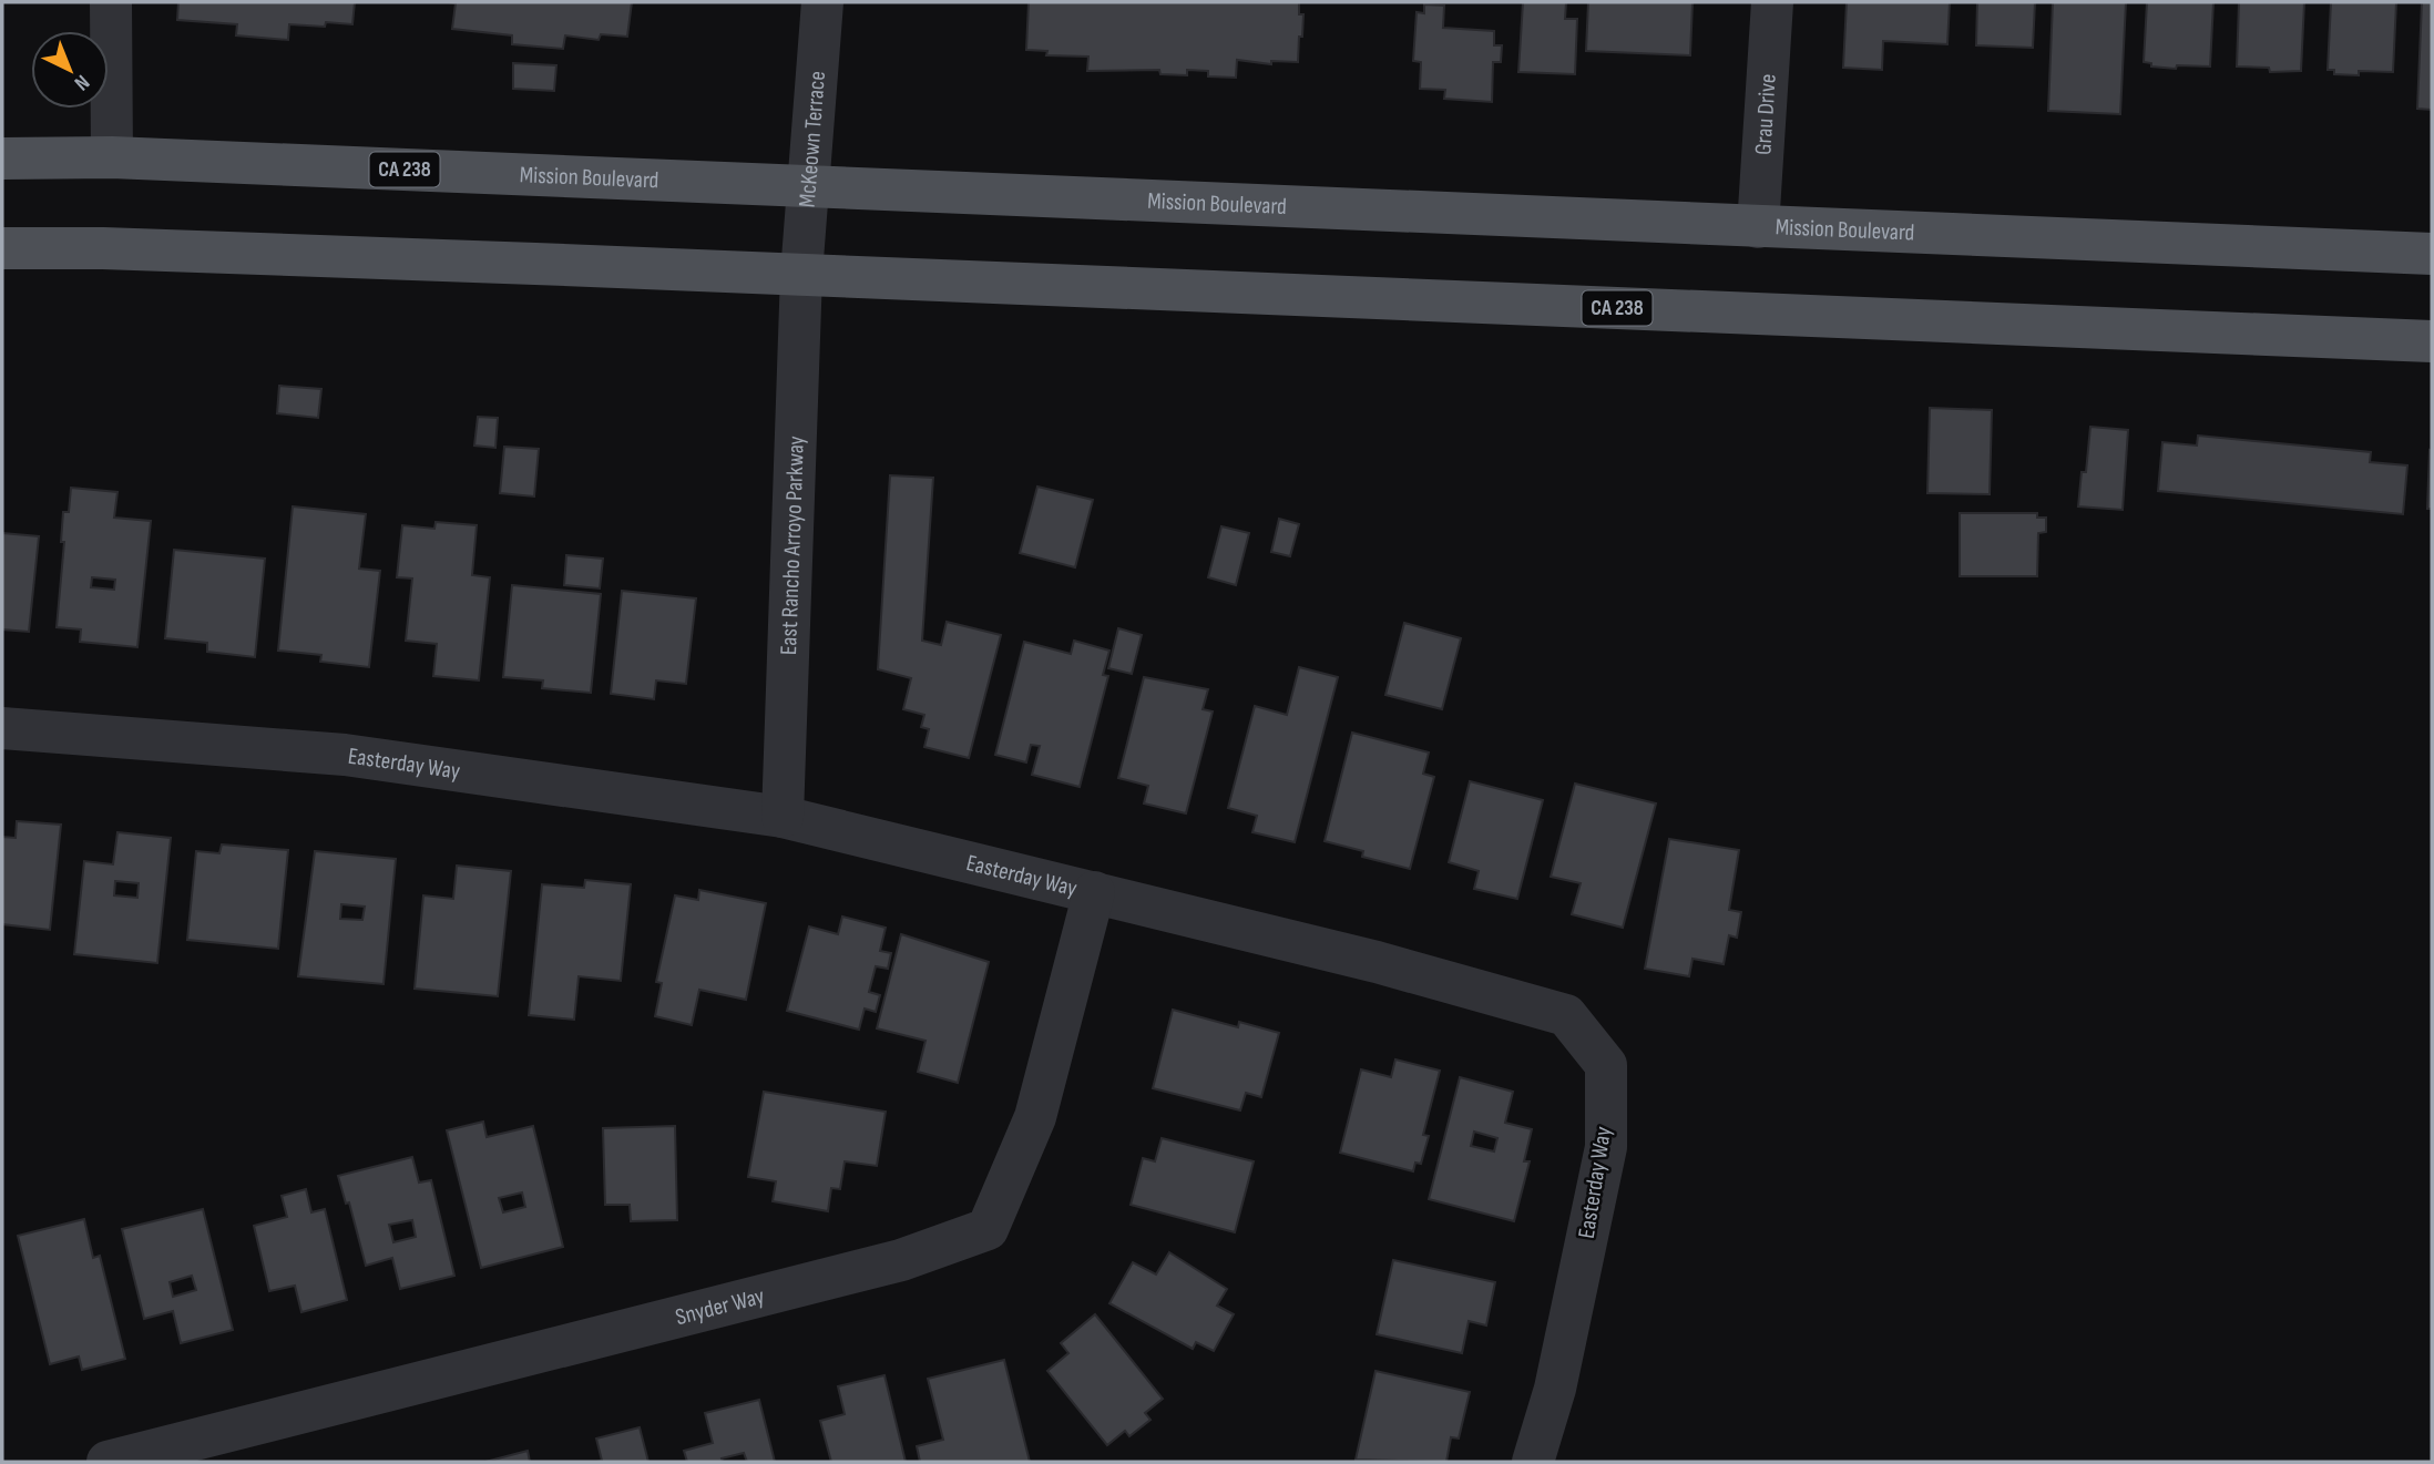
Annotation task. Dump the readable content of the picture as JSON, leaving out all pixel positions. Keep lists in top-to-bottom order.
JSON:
{
  "streets": {
    "main road": ["CA 238", "Mission Boulevard"],
    "street": [
      "Grau Drive",
      "McKeown Terrace",
      "East Rancho Arroyo Parkway",
      "Easterday Way",
      "Snyder Way"
    ]
  },
  "crossings": [
    ["Grau Drive", "Mission Boulevard"],
    ["McKeown Terrace", "CA 238"],
    ["McKeown Terrace", "Mission Boulevard"],
    ["McKeown Terrace", "East Rancho Arroyo Parkway"],
    ["CA 238", "East Rancho Arroyo Parkway"],
    ["East Rancho Arroyo Parkway", "Easterday Way"],
    ["Easterday Way", "Snyder Way"]
  ],
  "north": "bottom right"
}
